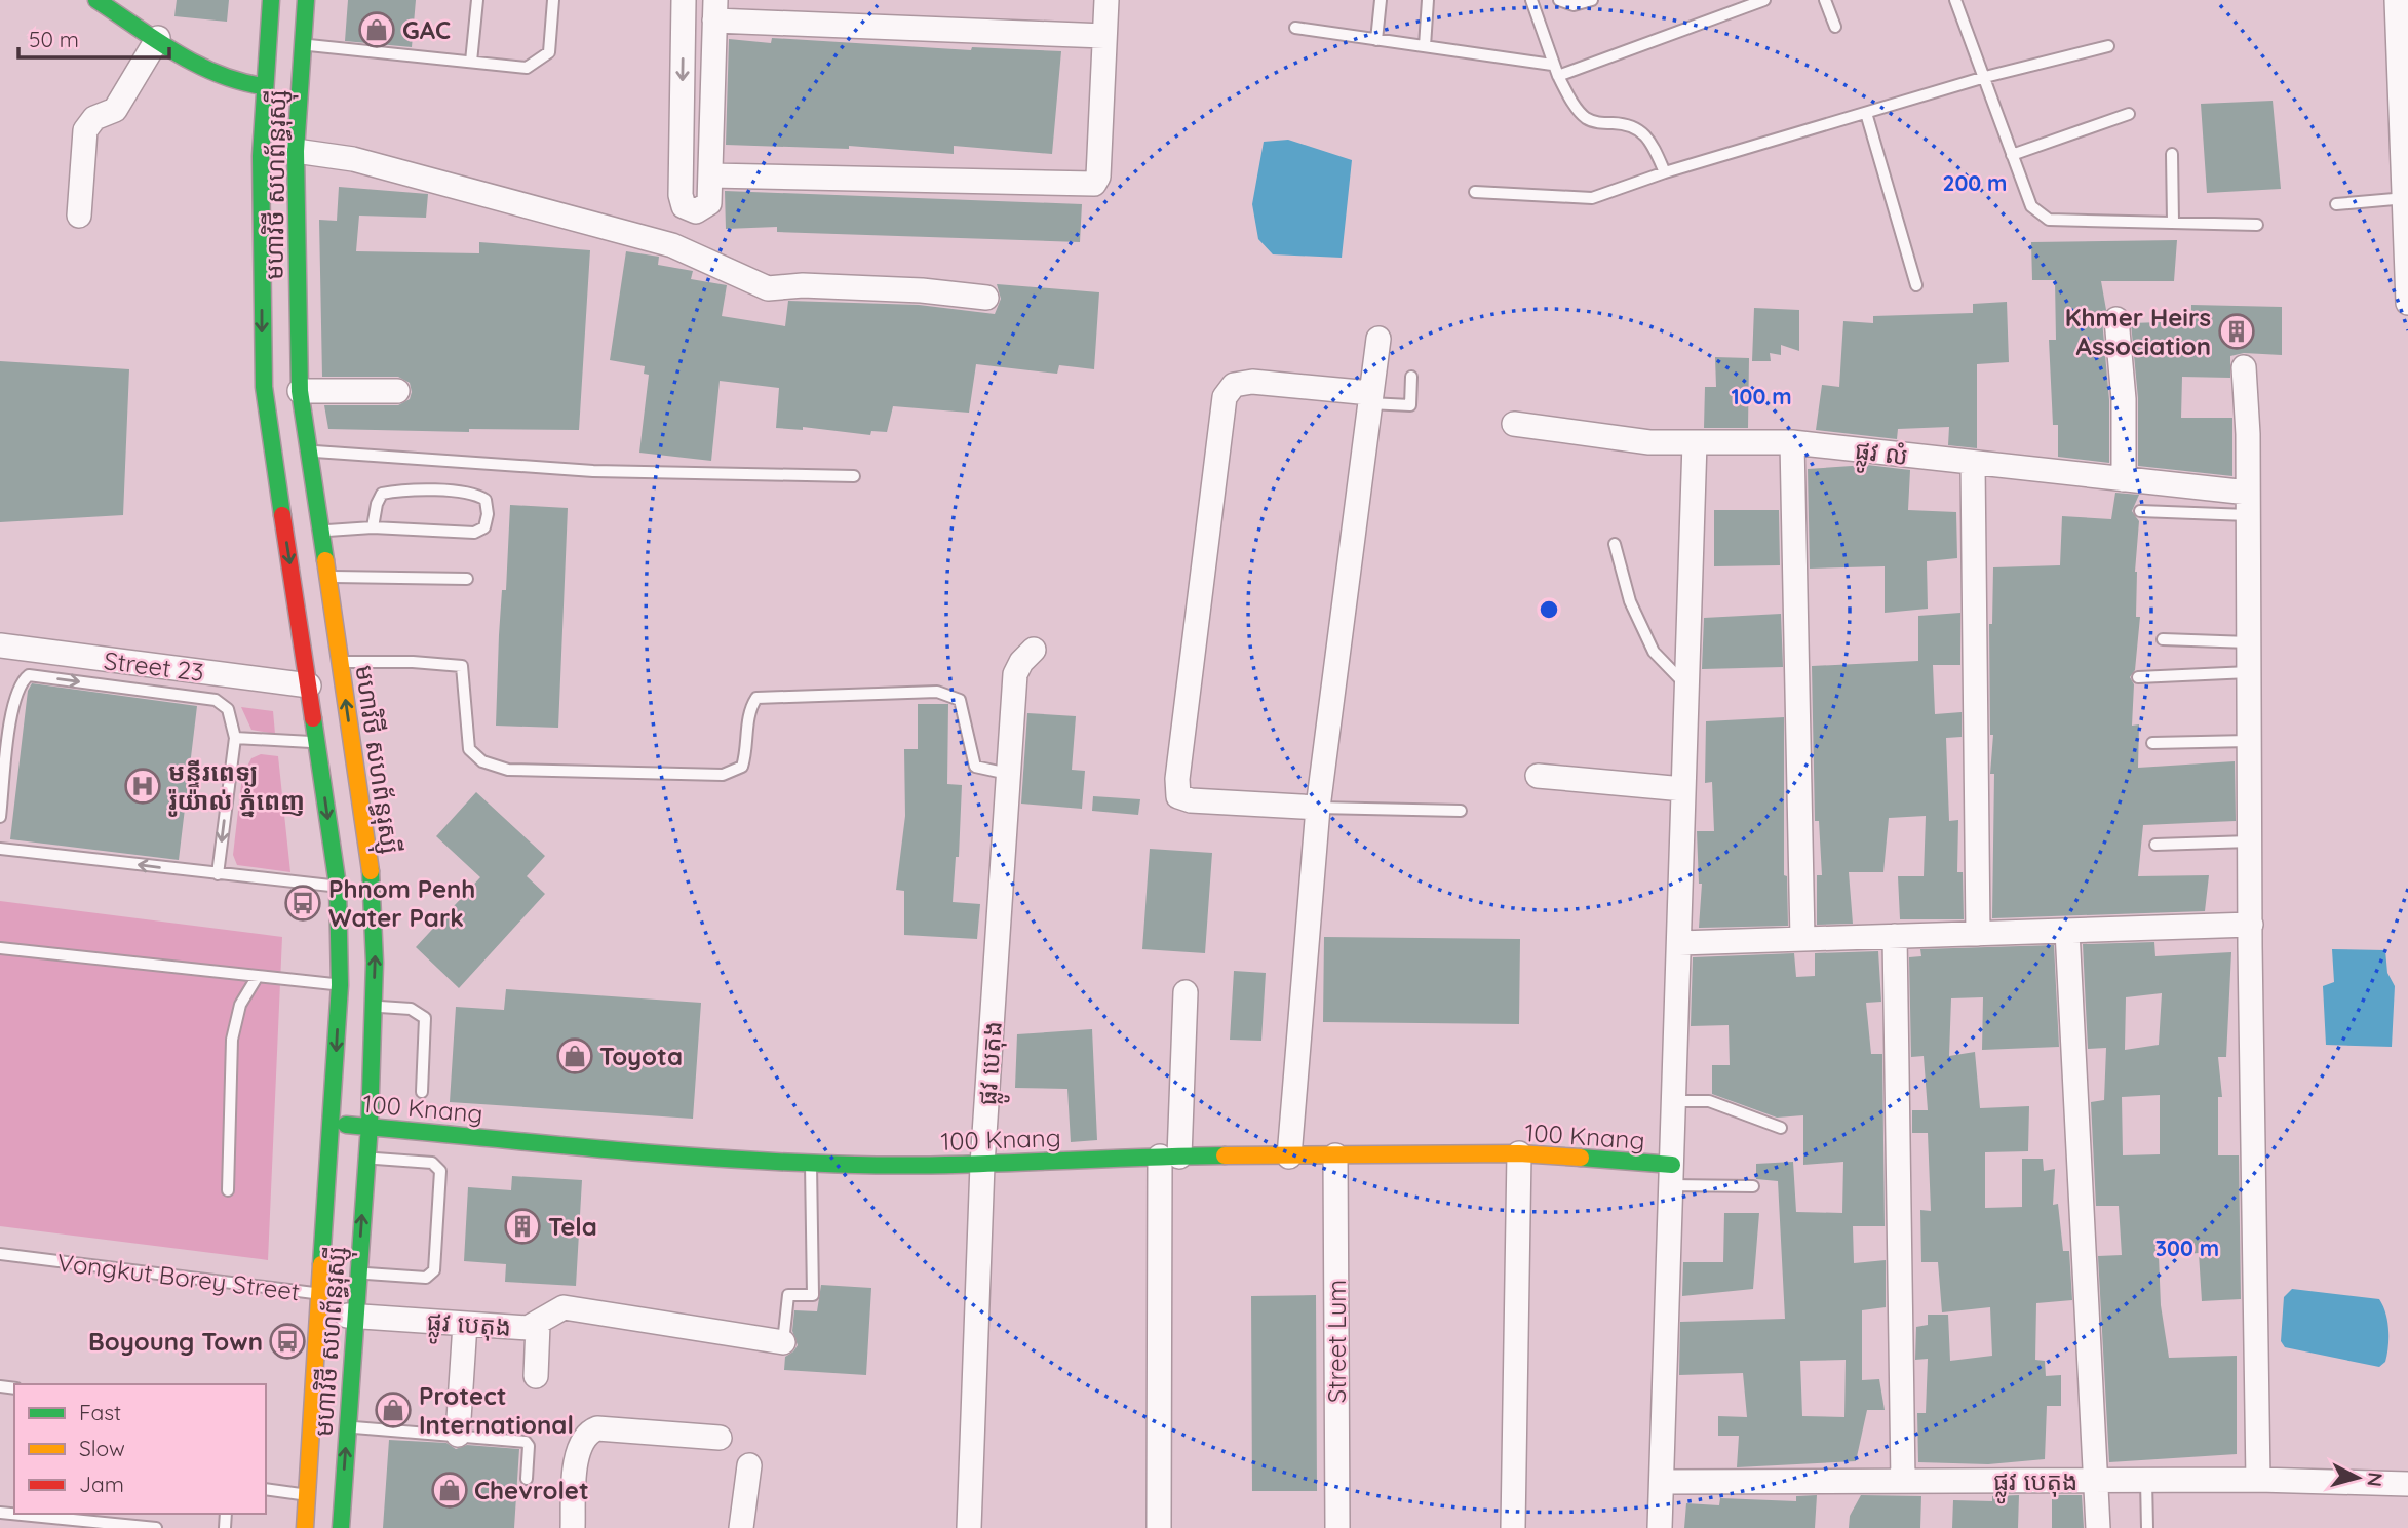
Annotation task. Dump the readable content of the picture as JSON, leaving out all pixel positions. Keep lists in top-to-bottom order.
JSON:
{
  "streets": {
    "main road": ["មហាវិថី សហព័ន្ធរុស្ស៊ី", "100 Knang"],
    "street": [
      "ផ្លូវ លំ",
      "Street 23",
      "ផ្លូវ បេតុង",
      "Vongkut Borey Street",
      "Street Lum"
    ]
  },
  "crossings": [
    ["មហាវិថី សហព័ន្ធរុស្ស៊ី", "Street 23"],
    ["មហាវិថី សហព័ន្ធរុស្ស៊ី", "ផ្លូវ បេតុង"],
    ["មហាវិថី សហព័ន្ធរុស្ស៊ី", "100 Knang"],
    ["មហាវិថី សហព័ន្ធរុស្ស៊ី", "Vongkut Borey Street"],
    ["ផ្លូវ បេតុង", "100 Knang"],
    ["ផ្លូវ បេតុង", "Vongkut Borey Street"],
    ["100 Knang", "Street Lum"]
  ],
  "places": {
    "shop": [
      "GAC",
      "Toyota",
      "Protect International",
      "Chevrolet"
    ],
    "building": ["Khmer Heirs Association", "Tela"],
    "hospital": ["មន្ទីរពេទ្យ រ៉ូយ៉ាល់ ភ្នំពេញ"],
    "bus stop": ["Phnom Penh Water Park", "Boyoung Town"]
  },
  "legend": ["Fast", "Slow", "Jam"],
  "scale_bar": "50 m",
  "north": "right",
  "rings": ["200 m", "100 m", "300 m"]
}
